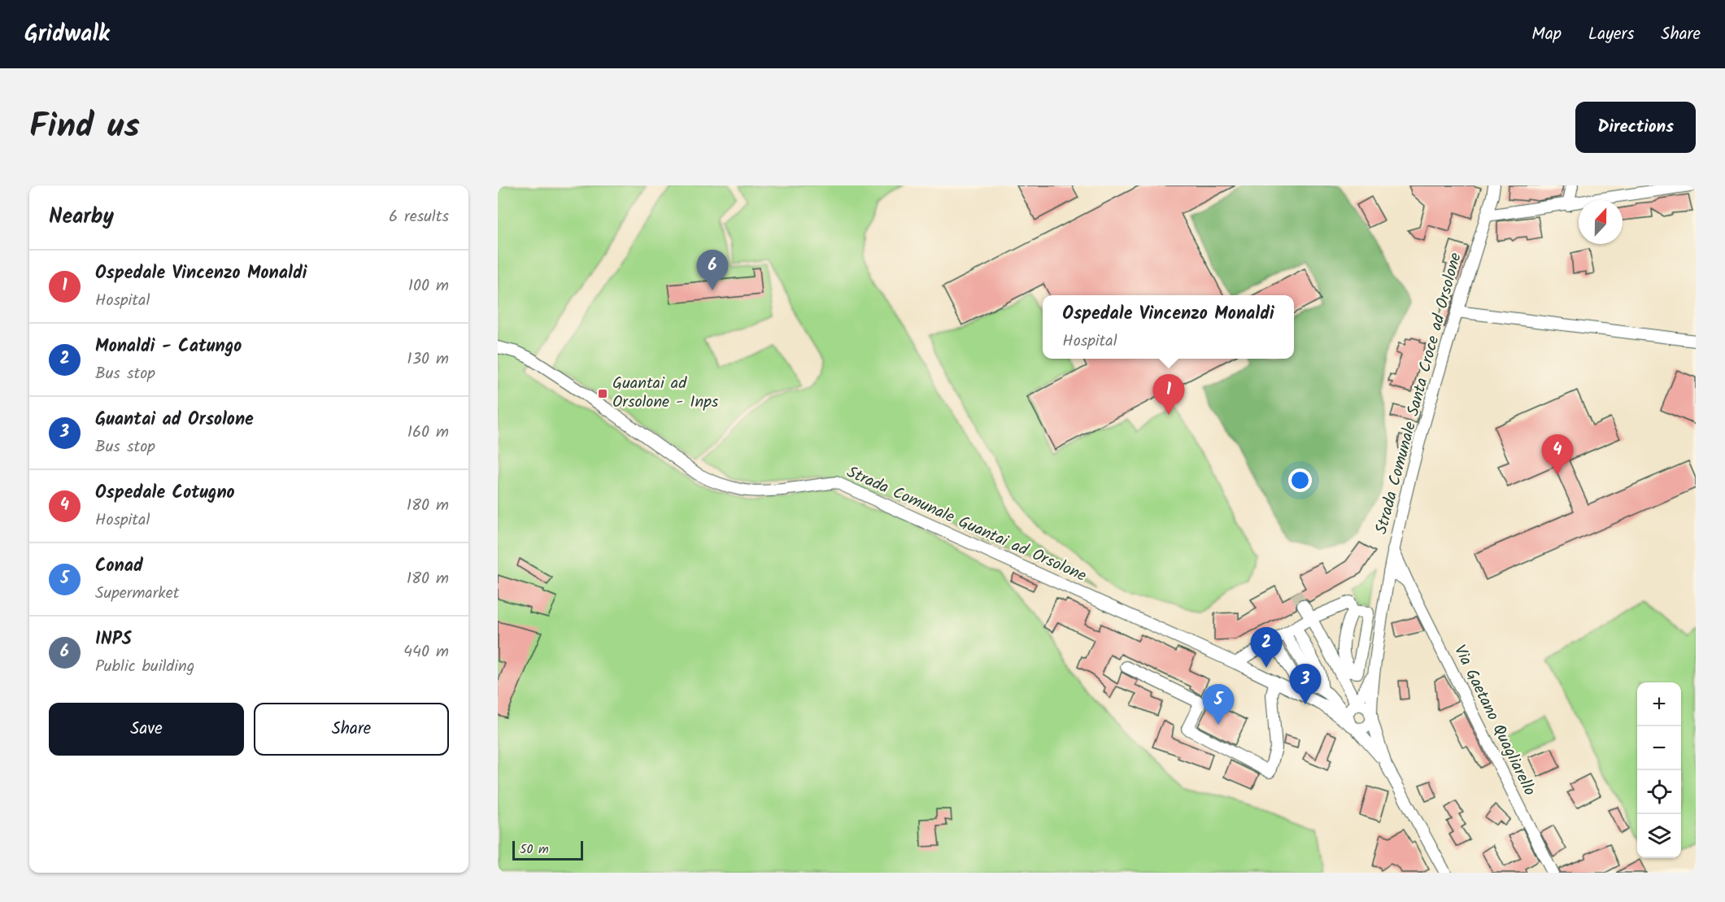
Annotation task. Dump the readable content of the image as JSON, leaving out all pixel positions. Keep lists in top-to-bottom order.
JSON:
{
  "streets": {
    "street": ["Strada Comunale Santa Croce ad Orsolone", "Strada Comunale Guantai ad Orsolone", "Via Gaetano Quagliarello"]
  },
  "crossings": [
    ["Strada Comunale Santa Croce ad Orsolone", "Strada Comunale Guantai ad Orsolone"],
    ["Strada Comunale Santa Croce ad Orsolone", "Via Gaetano Quagliarello"]
  ],
  "places": {
    "transit": ["Guantai ad Orsolone - Inps"]
  },
  "scale_bar": "50 m",
  "north": "top",
  "page": {
    "header": "Gridwalk",
    "nav": ["Map", "Layers", "Share"],
    "title": "Find us",
    "buttons": [
      "Directions",
      ["Save", "Share"]
    ],
    "heading": ["Nearby", "6 results"],
    "list": [
      {
        "mark": "1",
        "name": "Ospedale Vincenzo Monaldi",
        "note": "Hospital",
        "value": "100 m"
      },
      {
        "mark": "2",
        "name": "Monaldi - Catungo",
        "note": "Bus stop",
        "value": "130 m"
      },
      {
        "mark": "3",
        "name": "Guantai ad Orsolone",
        "note": "Bus stop",
        "value": "160 m"
      },
      {
        "mark": "4",
        "name": "Ospedale Cotugno",
        "note": "Hospital",
        "value": "180 m"
      },
      {
        "mark": "5",
        "name": "Conad",
        "note": "Supermarket",
        "value": "180 m"
      },
      {
        "mark": "6",
        "name": "INPS",
        "note": "Public building",
        "value": "440 m"
      }
    ],
    "pins": [
      "6",
      "1",
      "4",
      "2",
      "3",
      "5"
    ],
    "popup": ["Ospedale Vincenzo Monaldi", "Hospital"],
    "map_buttons": ["+", "−"],
    "scale": "50 m"
  }
}
